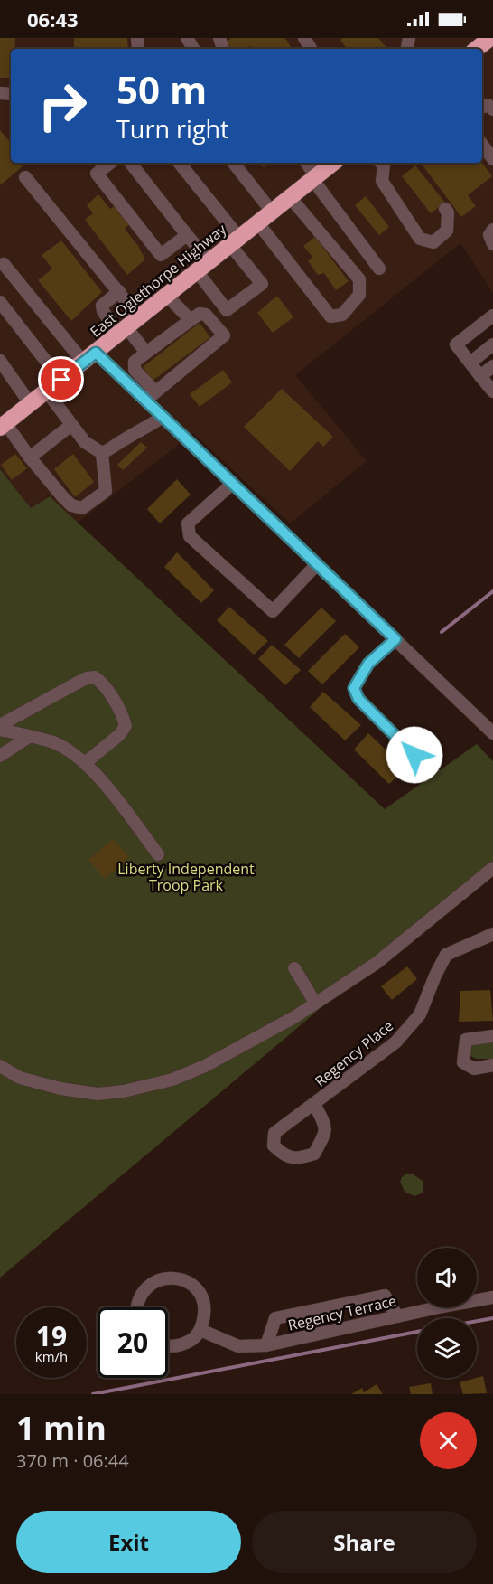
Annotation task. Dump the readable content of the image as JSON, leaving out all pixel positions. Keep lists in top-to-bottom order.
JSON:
{
  "streets": {
    "highway": ["East Oglethorpe Highway"],
    "street": ["Regency Place", "Regency Terrace"]
  },
  "parks": ["Liberty Independent Troop Park"],
  "page": {
    "status": "06:43",
    "turn": ["50 m", "Turn right"],
    "speed": "19 km/h",
    "limit": "20",
    "heading": ["1 min", "370 m · 06:44"],
    "buttons": ["Exit", "Share"]
  }
}
